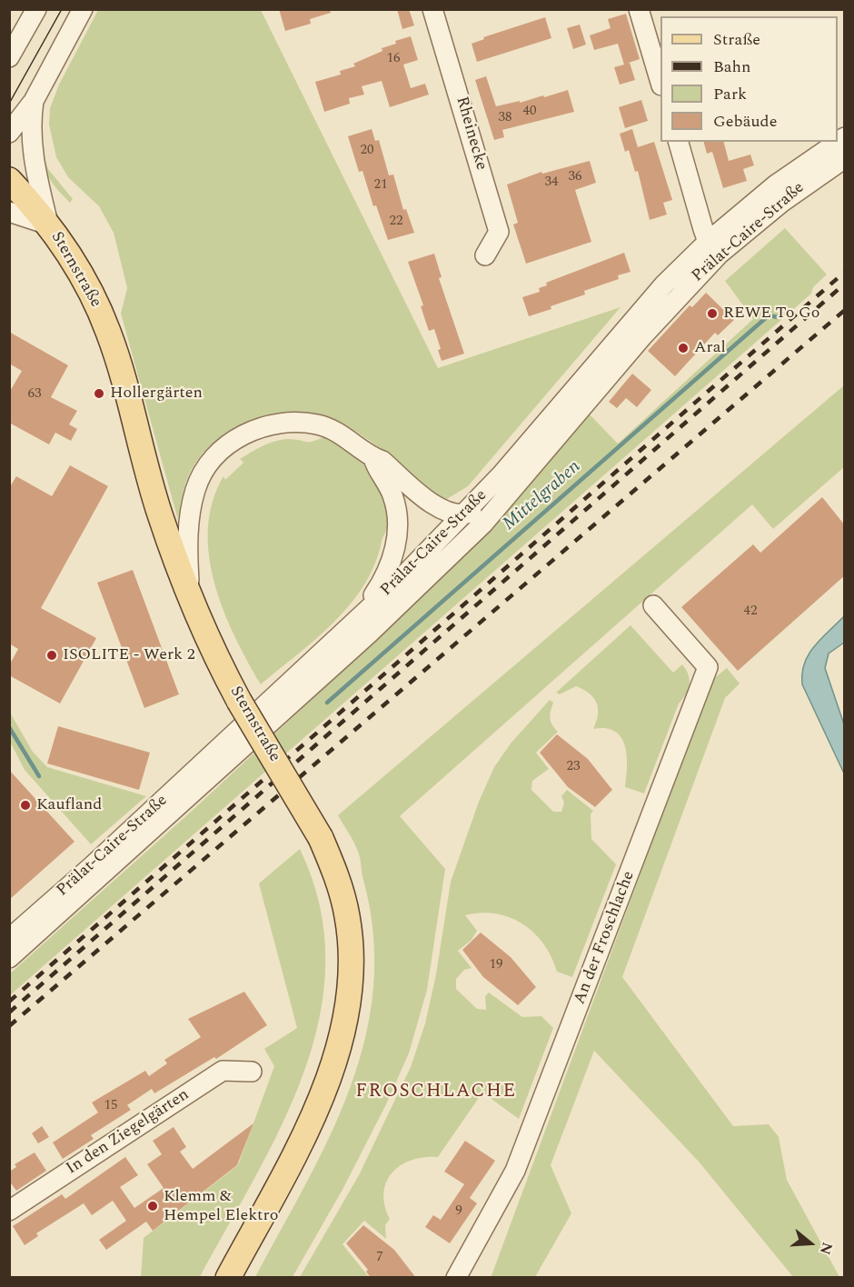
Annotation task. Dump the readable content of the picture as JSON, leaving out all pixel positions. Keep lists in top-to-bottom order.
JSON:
{
  "streets": {
    "main road": ["Sternstraße"],
    "street": [
      "Rheinecke",
      "Prälat-Caire-Straße",
      "An der Froschlache",
      "In den Ziegelgärten"
    ]
  },
  "districts": ["FROSCHLACHE"],
  "water": ["Mittelgraben"],
  "places": [
    "REWE To Go",
    "Aral",
    "Hollergärten",
    "ISOLITE - Werk 2",
    "Kaufland",
    "Klemm & Hempel Elektro"
  ],
  "house_numbers": [
    "16",
    "40",
    "38",
    "20",
    "36",
    "34",
    "21",
    "22",
    "63",
    "42",
    "23",
    "19",
    "15",
    "9",
    "7"
  ],
  "legend": [
    "Straße",
    "Bahn",
    "Park",
    "Gebäude"
  ],
  "north": "right"
}
